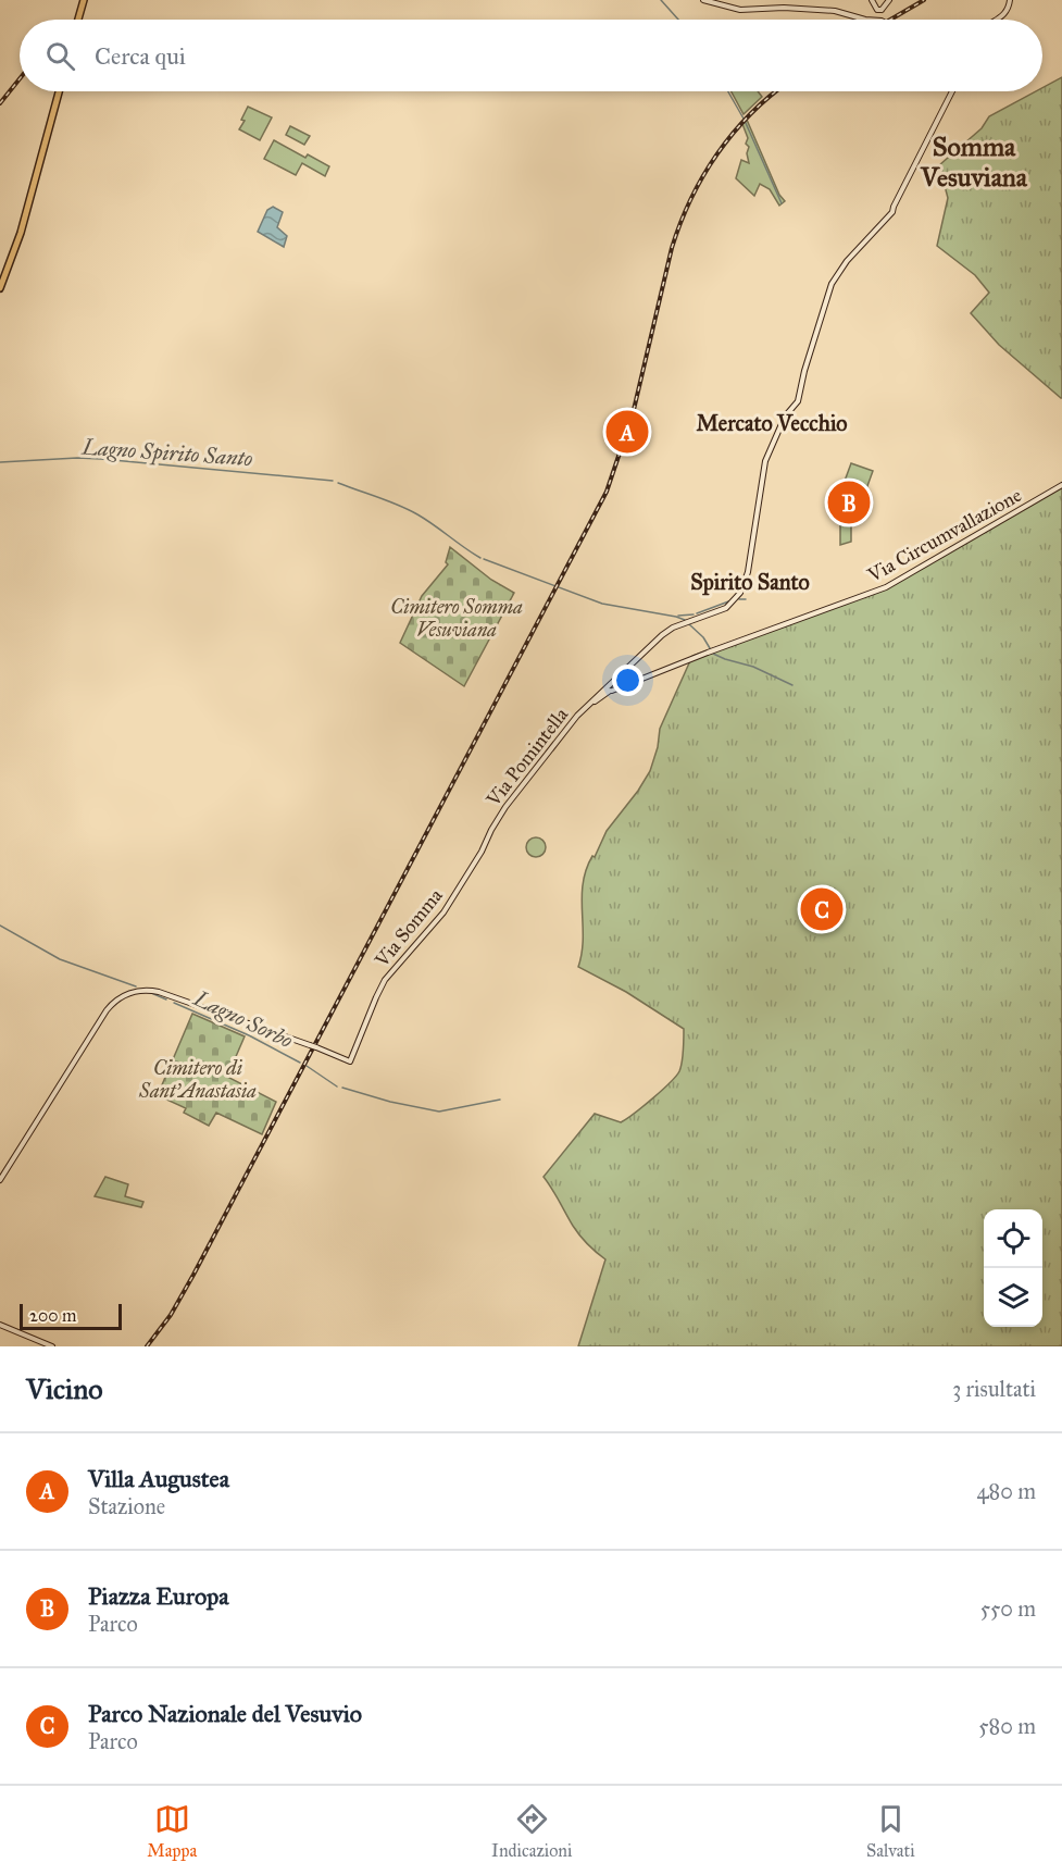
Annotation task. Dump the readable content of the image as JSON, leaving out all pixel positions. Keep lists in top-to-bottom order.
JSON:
{
  "streets": {
    "main road": ["Via Circumvallazione", "Via Pomintella", "Via Somma"]
  },
  "crossings": [
    ["Via Circumvallazione", "Via Pomintella"],
    ["Via Pomintella", "Via Somma"]
  ],
  "districts": ["Somma Vesuviana", "Mercato Vecchio", "Spirito Santo"],
  "water": ["Lagno Spirito Santo", "Lagno Sorbo"],
  "parks": ["Cimitero Somma Vesuviana", "Cimitero di Sant'Anastasia"],
  "scale_bar": "200 m",
  "page": {
    "search": "Cerca qui",
    "pins": ["A", "B", "C"],
    "scale": "200 m",
    "heading": ["Vicino", "3 risultati"],
    "list": [
      {
        "mark": "A",
        "name": "Villa Augustea",
        "note": "Stazione",
        "value": "480 m"
      },
      {
        "mark": "B",
        "name": "Piazza Europa",
        "note": "Parco",
        "value": "550 m"
      },
      {
        "mark": "C",
        "name": "Parco Nazionale del Vesuvio",
        "note": "Parco",
        "value": "580 m"
      }
    ],
    "nav": ["Mappa", "Indicazioni", "Salvati"]
  }
}
